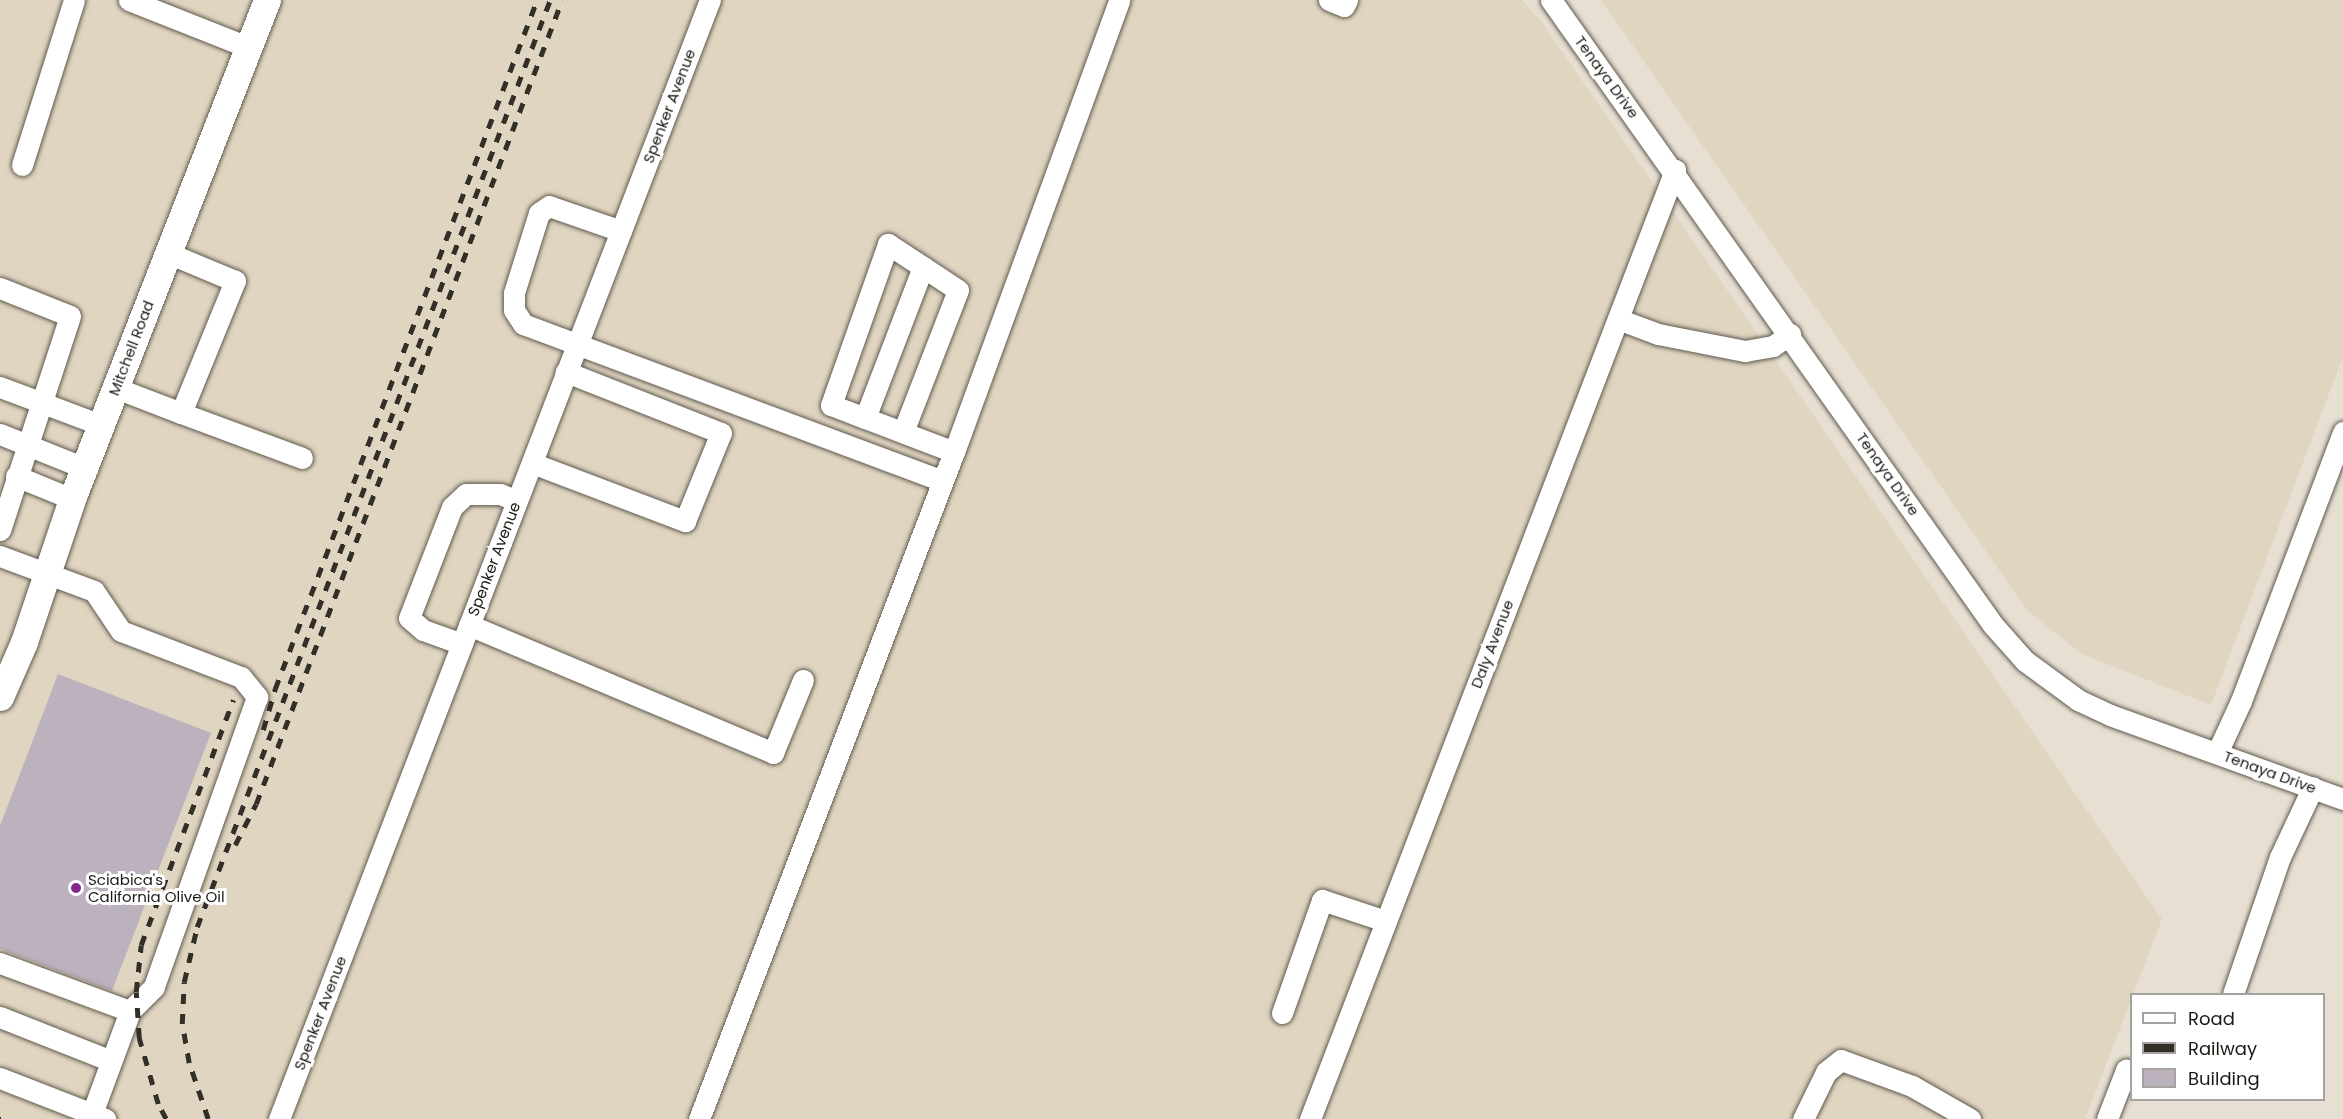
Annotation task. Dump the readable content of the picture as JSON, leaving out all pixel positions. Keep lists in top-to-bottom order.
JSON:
{
  "streets": {
    "main road": ["Mitchell Road"],
    "street": ["Tenaya Drive", "Spenker Avenue", "Daly Avenue"]
  },
  "crossings": [
    ["Tenaya Drive", "Daly Avenue"]
  ],
  "places": ["Sciabica's California Olive Oil"],
  "legend": ["Road", "Railway", "Building"]
}
